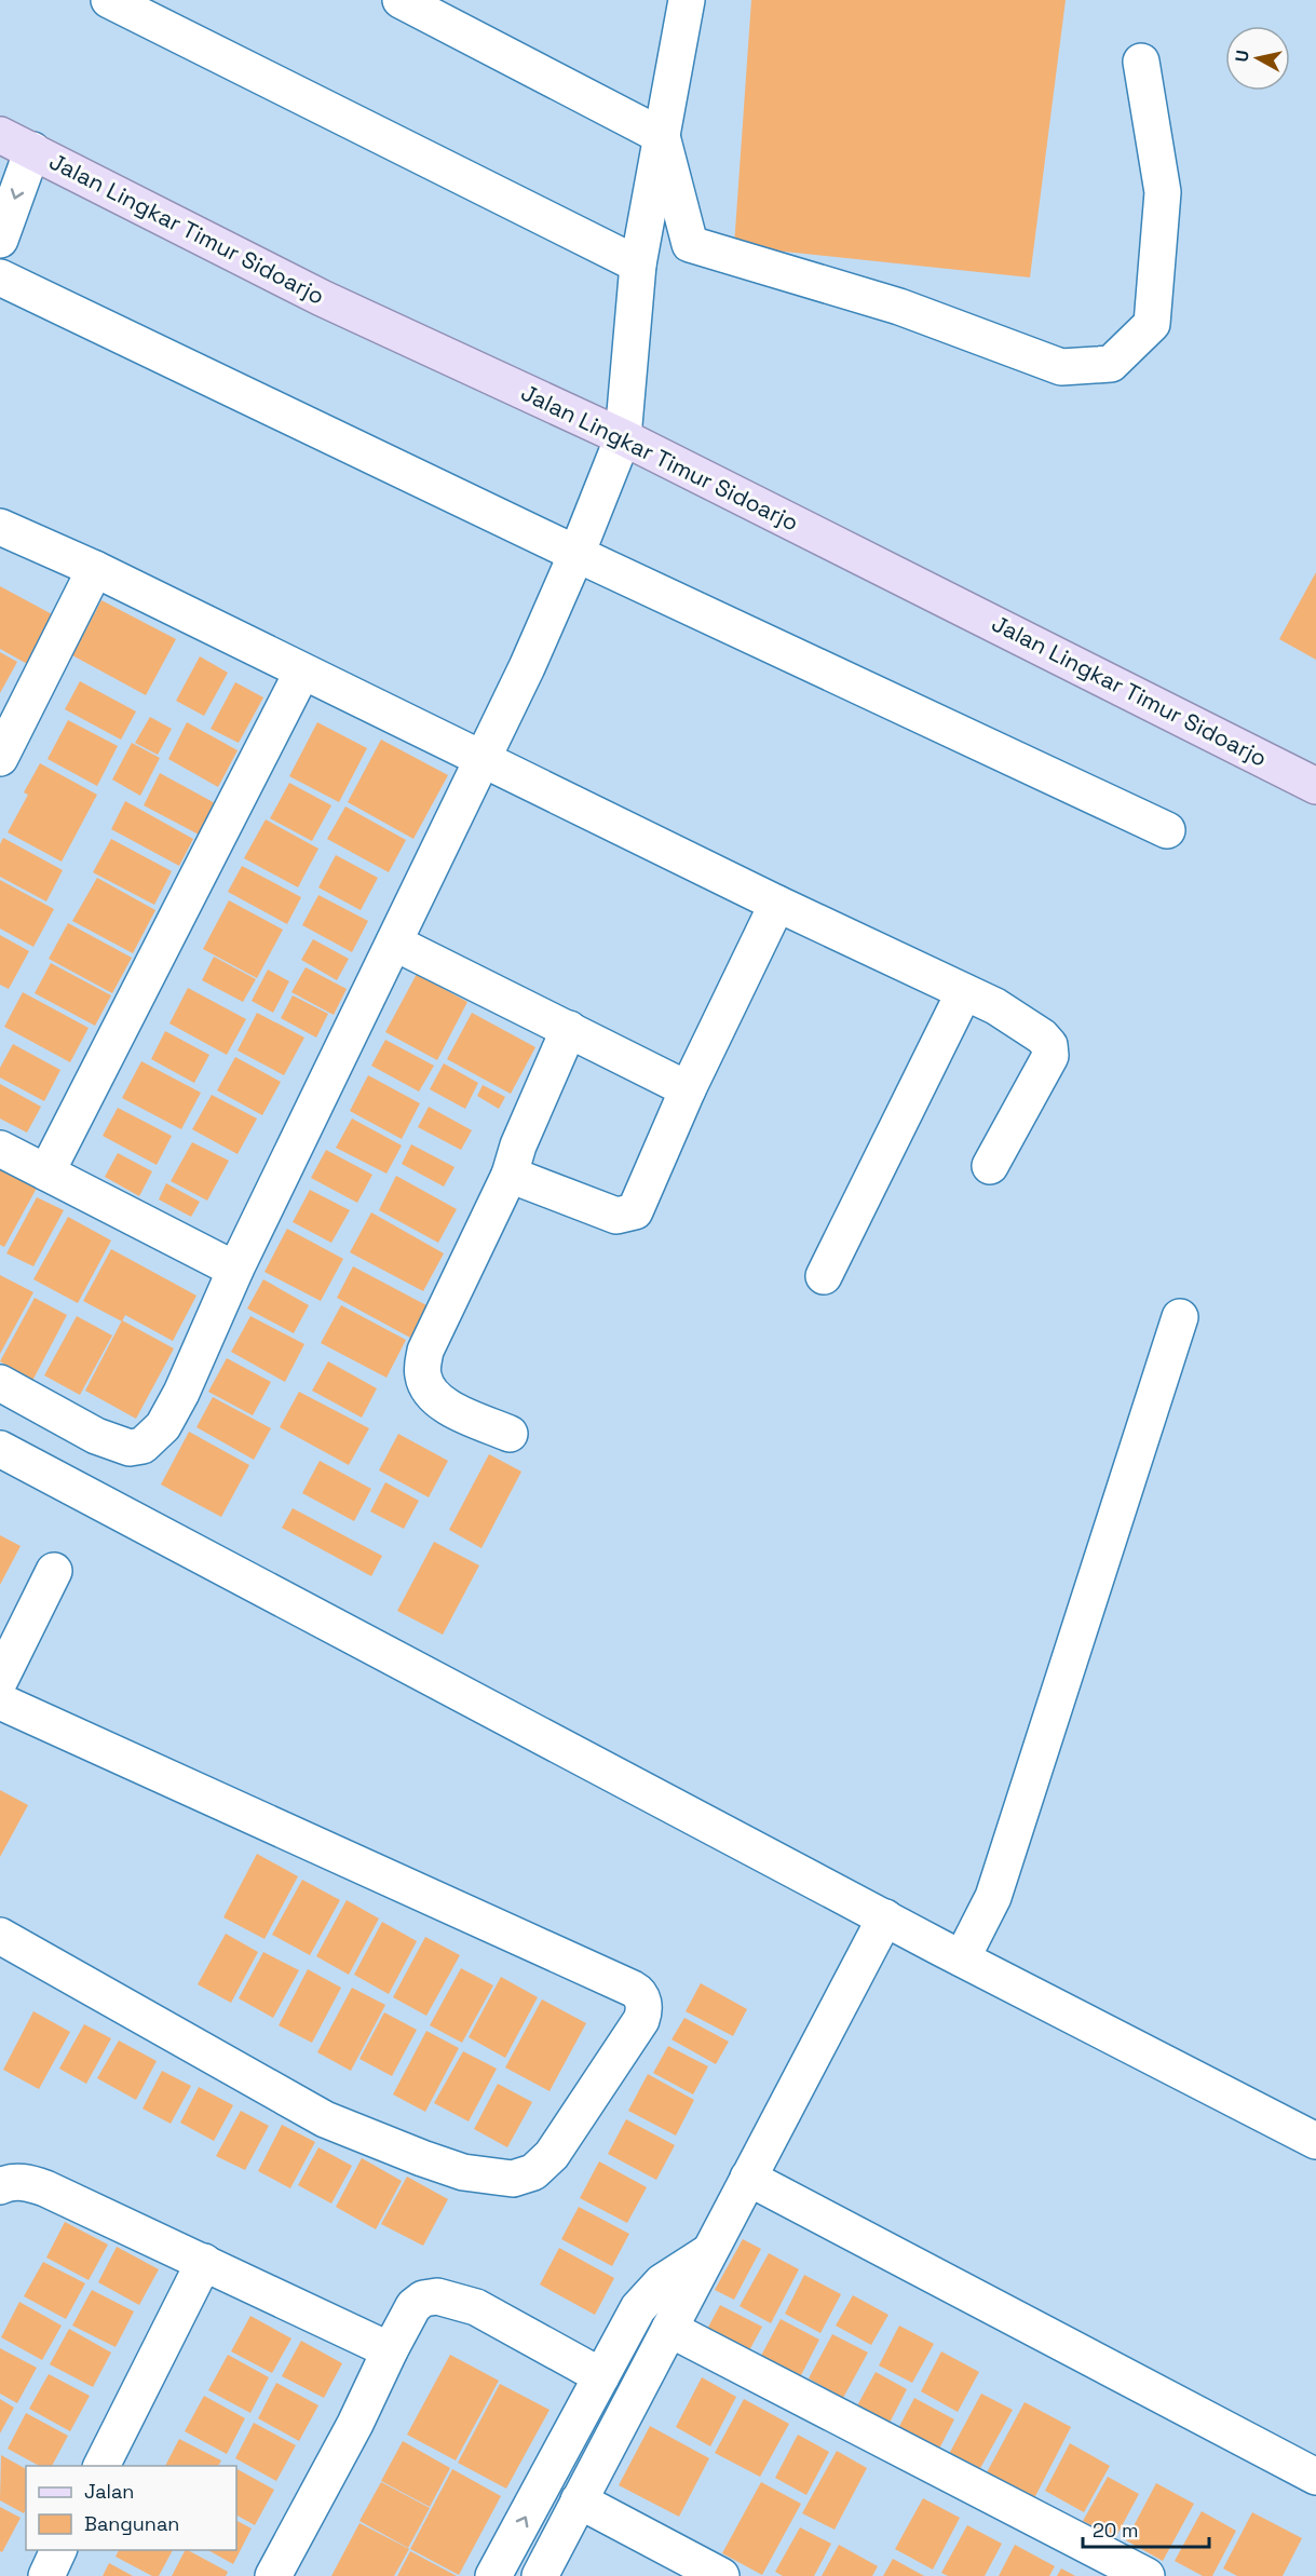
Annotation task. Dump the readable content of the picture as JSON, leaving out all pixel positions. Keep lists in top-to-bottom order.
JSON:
{
  "streets": {
    "main road": ["Jalan Lingkar Timur Sidoarjo"]
  },
  "legend": ["Jalan", "Bangunan"],
  "scale_bar": "20 m",
  "north": "left"
}
